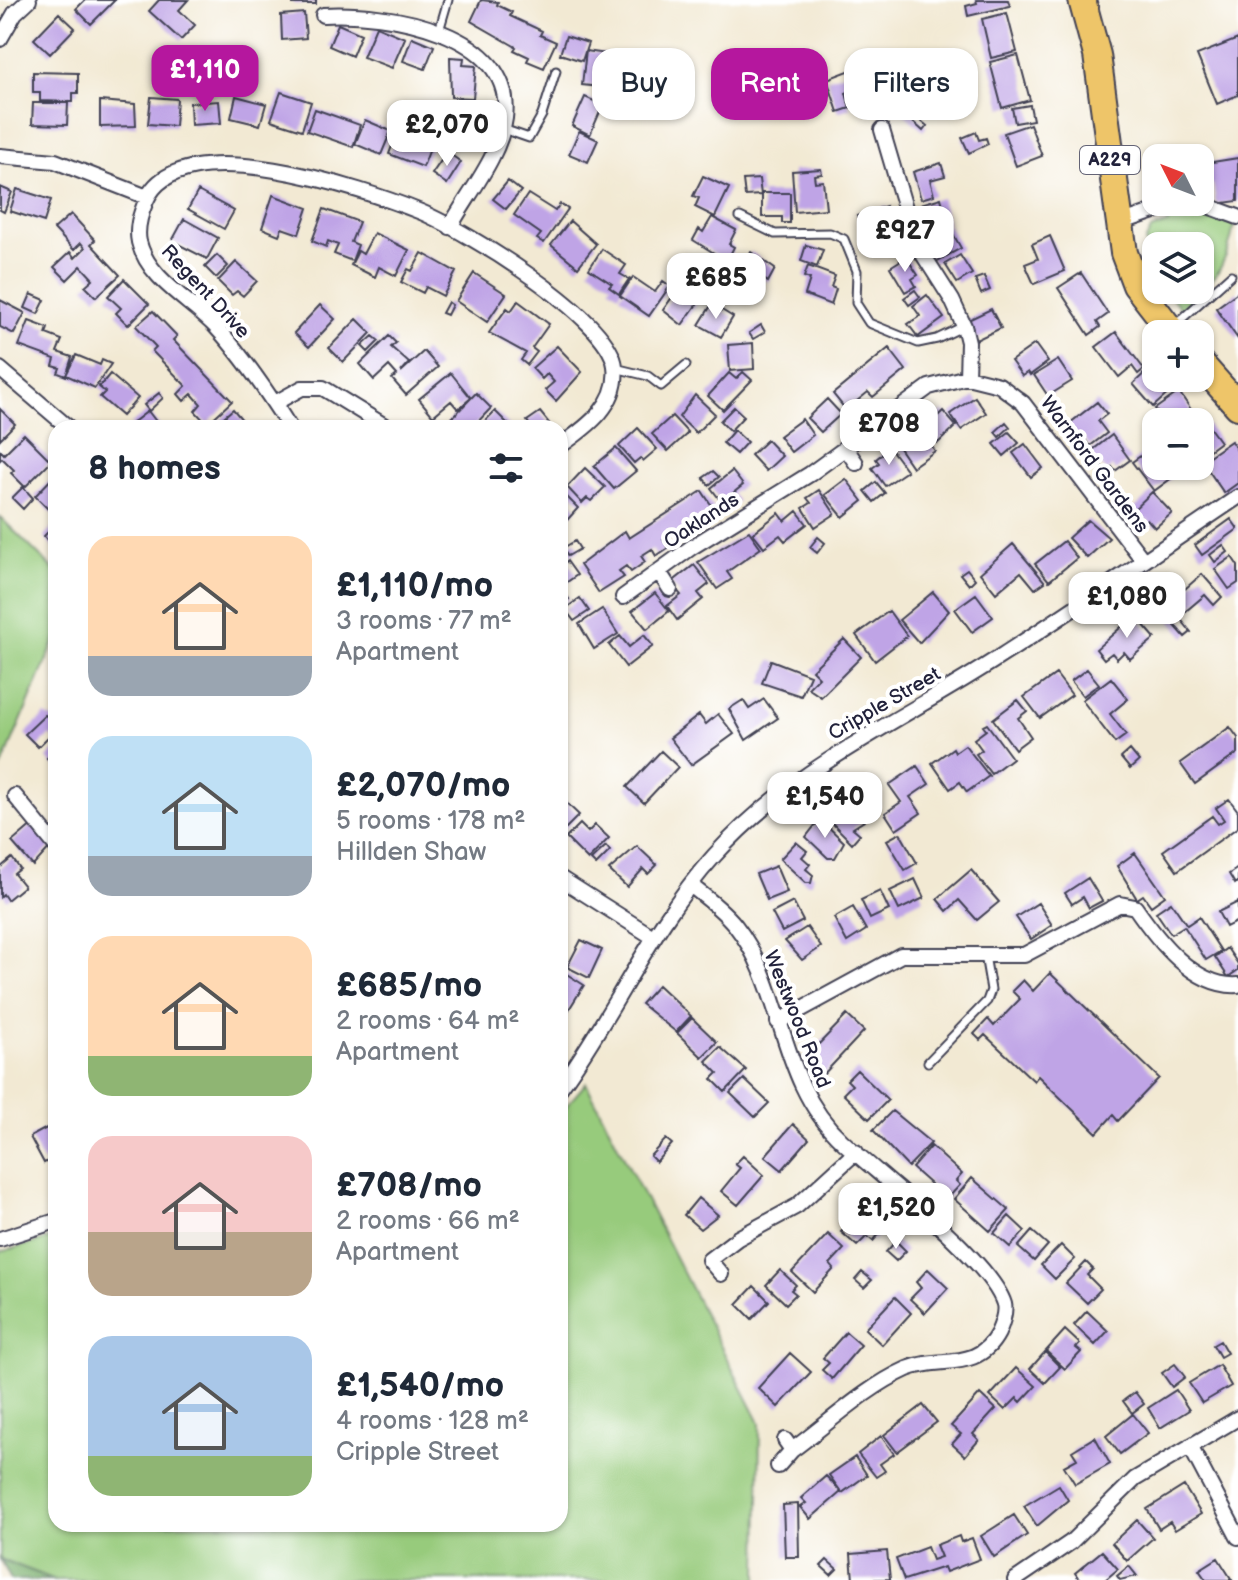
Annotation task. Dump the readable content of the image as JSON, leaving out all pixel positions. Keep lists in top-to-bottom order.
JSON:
{
  "streets": {
    "highway": ["A229"],
    "street": [
      "Regent Drive",
      "Warnford Gardens",
      "Oaklands",
      "Cripple Street",
      "Westwood Road"
    ]
  },
  "crossings": [
    ["Warnford Gardens", "Cripple Street"],
    ["Cripple Street", "Westwood Road"]
  ],
  "north": "top left",
  "page": {
    "price": [
      "£1,110",
      "£2,070",
      "£927",
      "£685",
      "£708",
      "£1,080",
      "£1,540",
      "£1,520"
    ],
    "chip": ["Buy", "Rent", "Filters"],
    "map_buttons": ["+", "−"],
    "heading": "8 homes",
    "list": [
      {
        "name": "£1,110/mo",
        "note": "3 rooms · 77 m² · Apartment"
      },
      {
        "name": "£2,070/mo",
        "note": "5 rooms · 178 m² · Hillden Shaw"
      },
      {
        "name": "£685/mo",
        "note": "2 rooms · 64 m² · Apartment"
      },
      {
        "name": "£708/mo",
        "note": "2 rooms · 66 m² · Apartment"
      },
      {
        "name": "£1,540/mo",
        "note": "4 rooms · 128 m² · Cripple Street"
      }
    ]
  }
}
